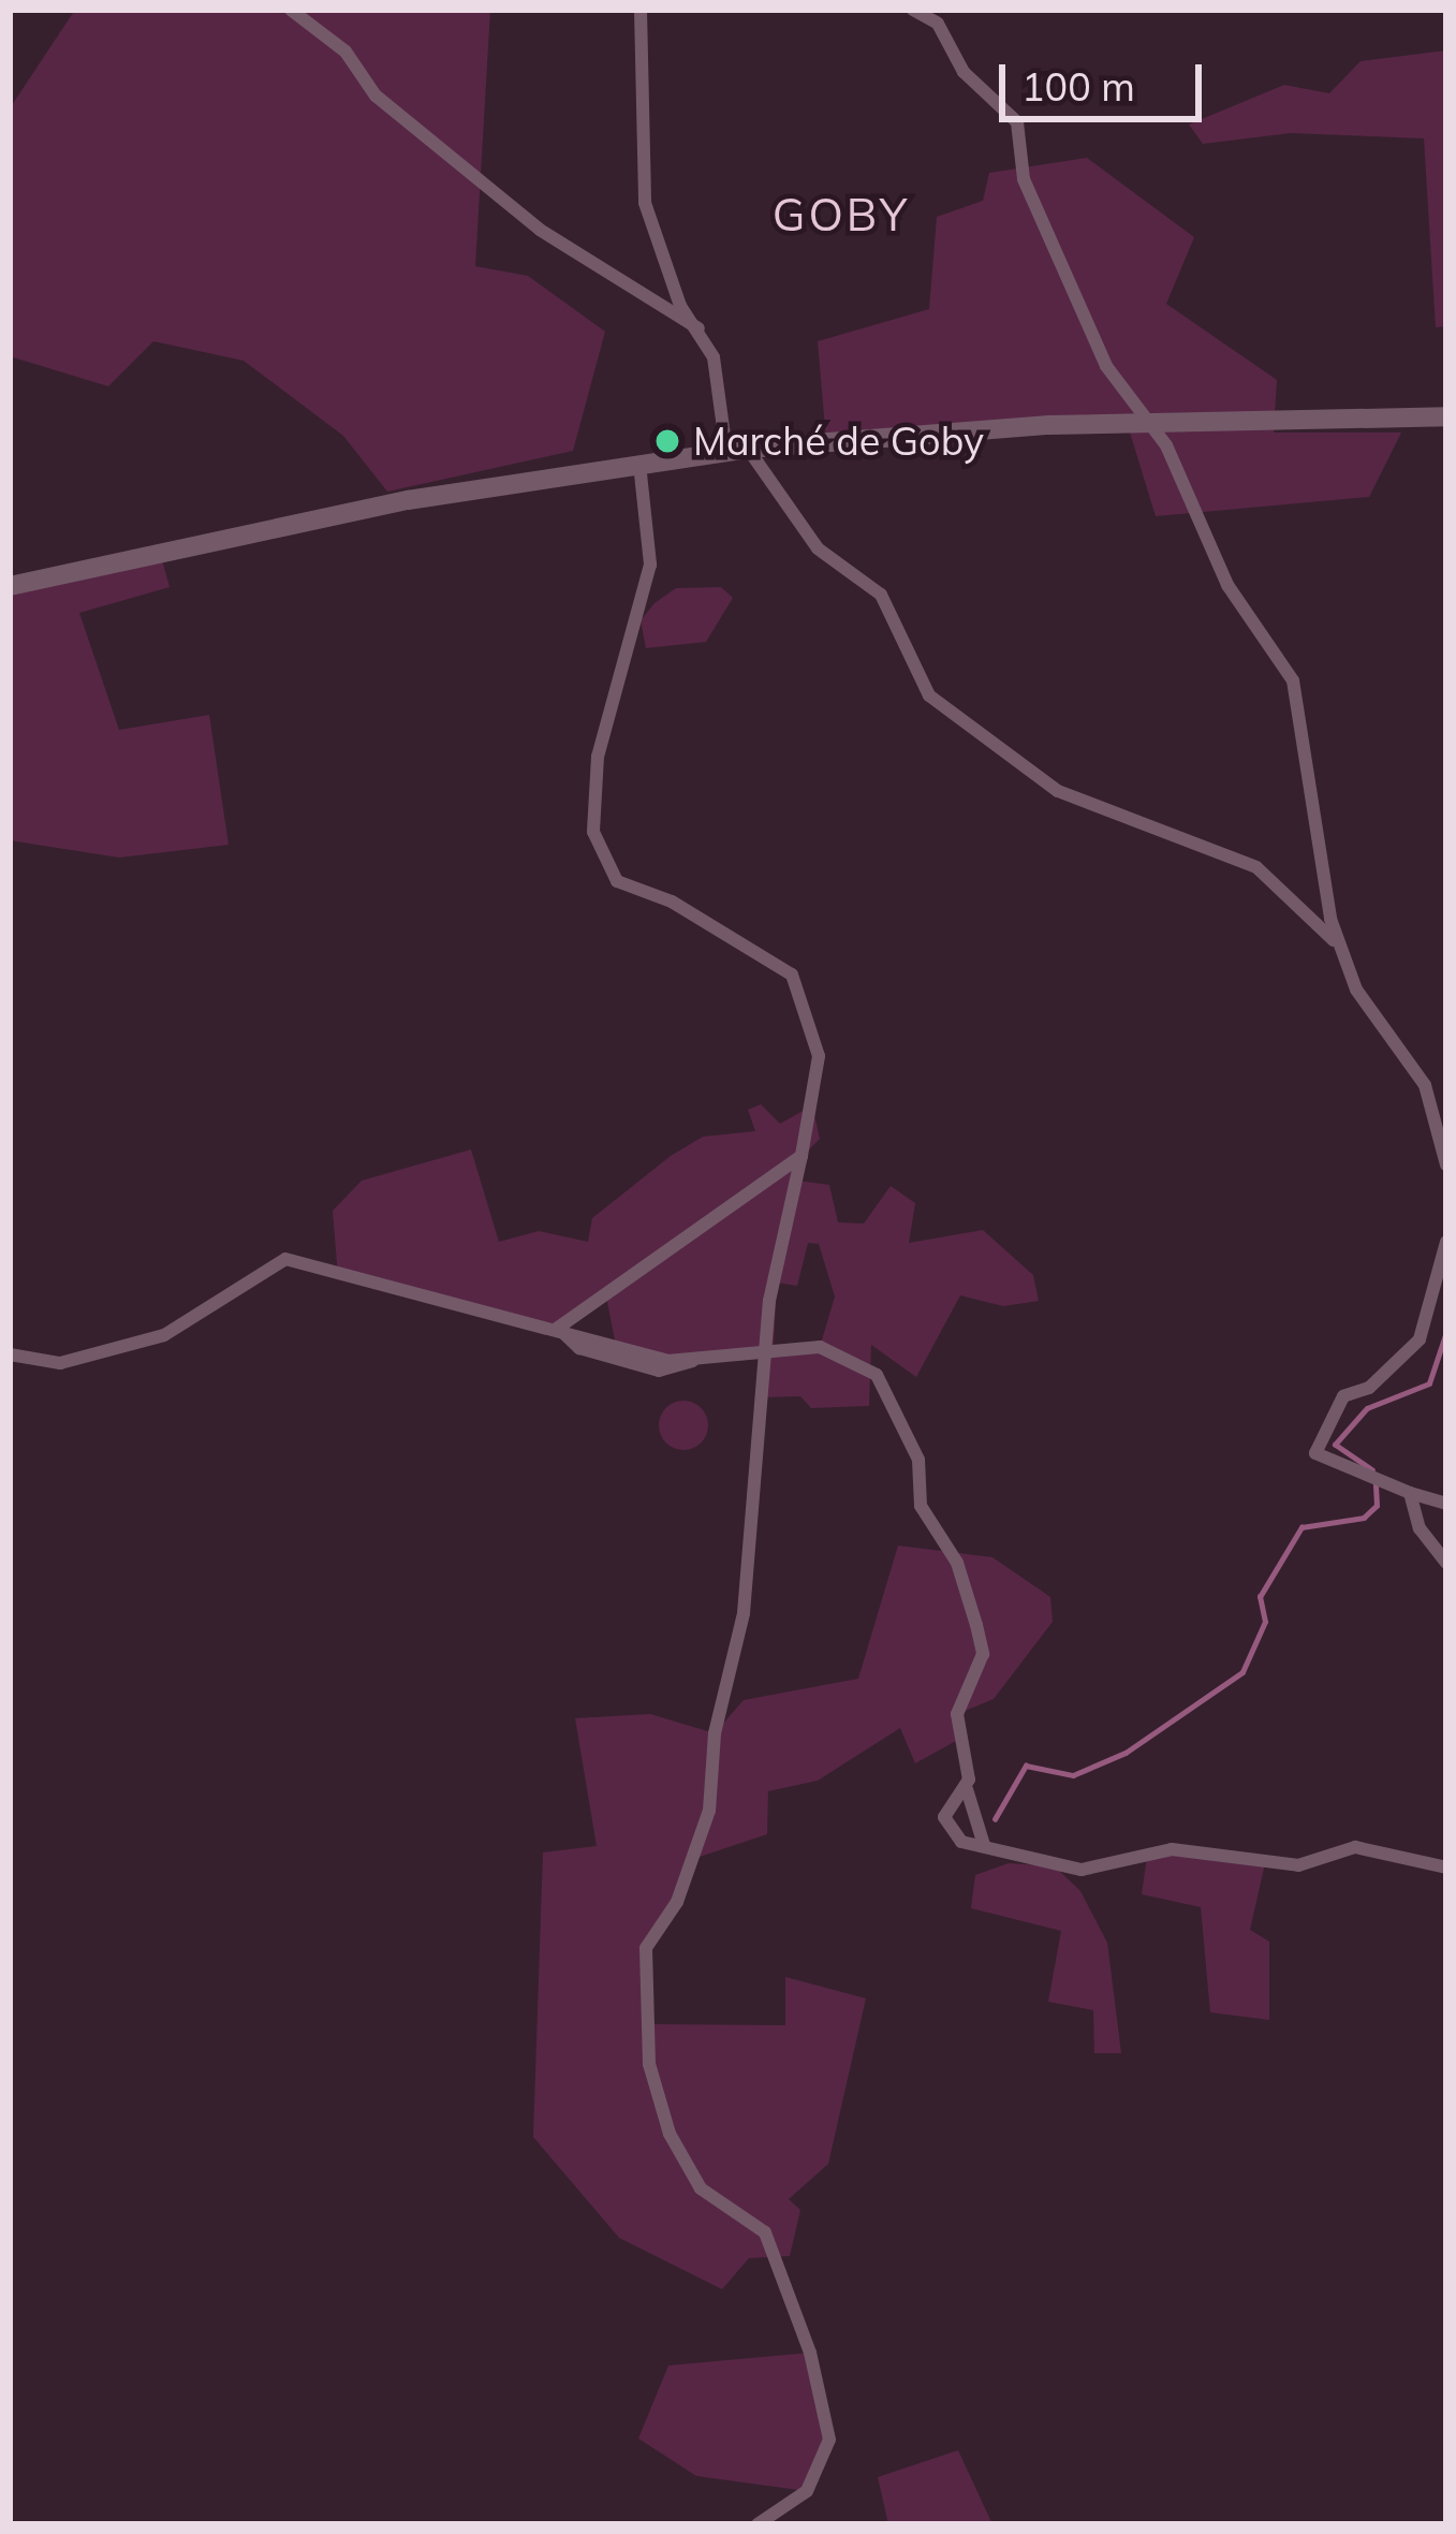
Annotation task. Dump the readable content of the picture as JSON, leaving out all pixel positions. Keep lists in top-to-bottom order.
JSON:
{
  "districts": ["GOBY"],
  "places": ["Marché de Goby"],
  "scale_bar": "100 m"
}
